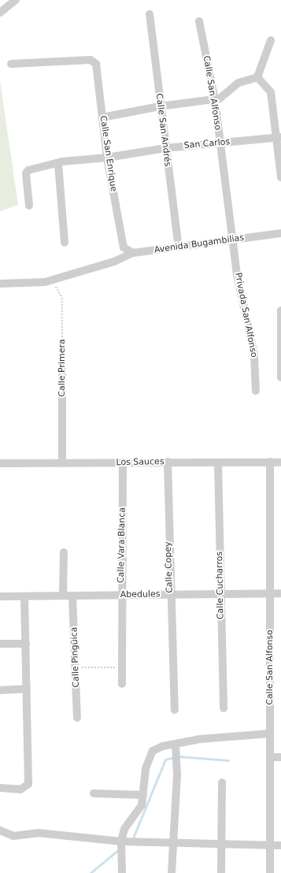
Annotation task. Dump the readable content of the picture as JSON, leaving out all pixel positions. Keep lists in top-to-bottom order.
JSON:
{
  "streets": {
    "street": [
      "Calle San Alfonso",
      "Calle San Andrés",
      "San Carlos",
      "Calle San Enrique",
      "Avenida Bugambilias",
      "Privada San Alfonso",
      "Calle Primera",
      "Los Sauces",
      "Calle Vara Blanca",
      "Calle Copey",
      "Calle Cucharros",
      "Abedules",
      "Calle Pingüica"
    ]
  },
  "crossings": [
    ["Calle San Alfonso", "San Carlos"],
    ["Calle San Alfonso", "Avenida Bugambilias"],
    ["Calle San Alfonso", "Privada San Alfonso"],
    ["Calle San Alfonso", "Los Sauces"],
    ["Calle San Alfonso", "Abedules"],
    ["Calle San Andrés", "San Carlos"],
    ["Calle San Andrés", "Avenida Bugambilias"],
    ["San Carlos", "Calle San Enrique"],
    ["Calle San Enrique", "Avenida Bugambilias"],
    ["Avenida Bugambilias", "Privada San Alfonso"],
    ["Avenida Bugambilias", "Calle Primera"],
    ["Calle Primera", "Los Sauces"],
    ["Los Sauces", "Calle Vara Blanca"],
    ["Los Sauces", "Calle Copey"],
    ["Los Sauces", "Calle Cucharros"],
    ["Calle Vara Blanca", "Abedules"],
    ["Calle Copey", "Abedules"],
    ["Calle Cucharros", "Abedules"],
    ["Abedules", "Calle Pingüica"]
  ]
}
